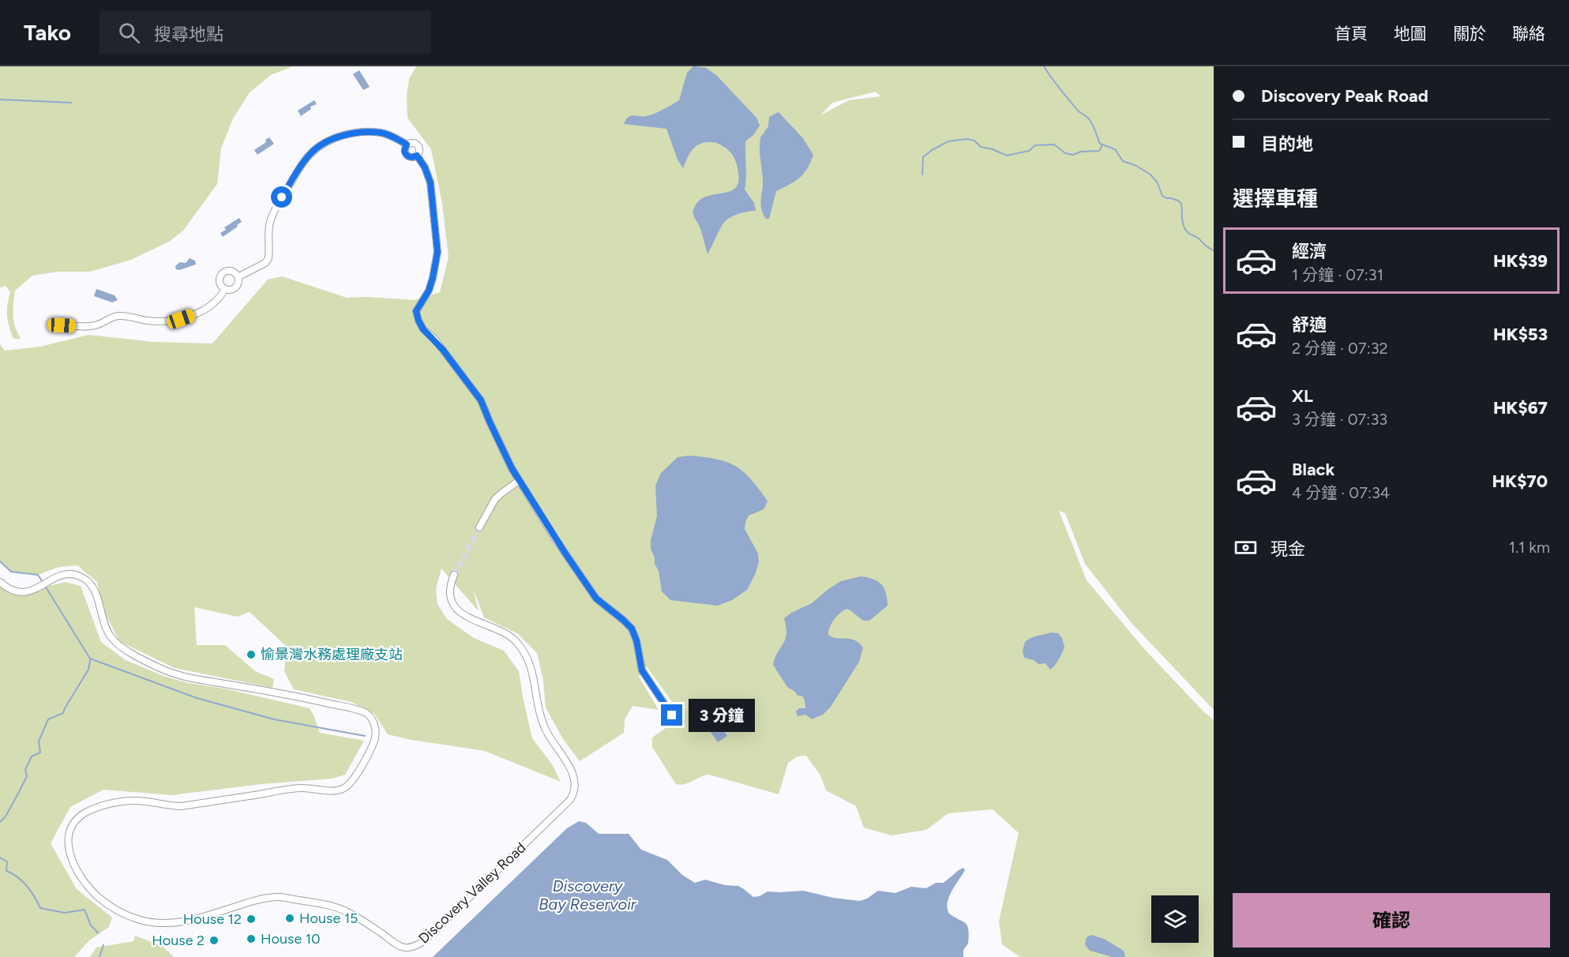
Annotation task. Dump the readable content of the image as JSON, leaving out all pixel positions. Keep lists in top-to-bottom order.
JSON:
{
  "streets": {
    "street": ["Discovery Valley Road"]
  },
  "water": ["Discovery Bay Reservoir"],
  "places": [
    "愉景灣水務處理廠支站",
    "House 15",
    "House 12",
    "House 10",
    "House 2"
  ],
  "page": {
    "header": "Tako",
    "search": "搜尋地點",
    "nav": [
      "首頁",
      "地圖",
      "關於",
      "聯絡"
    ],
    "banner": ["Discovery Peak Road", "目的地"],
    "heading": "選擇車種",
    "list": [
      {
        "name": "經濟",
        "note": "1 分鐘 · 07:31",
        "value": "HK$39"
      },
      {
        "name": "舒適",
        "note": "2 分鐘 · 07:32",
        "value": "HK$53"
      },
      {
        "name": "XL",
        "note": "3 分鐘 · 07:33",
        "value": "HK$67"
      },
      {
        "name": "Black",
        "note": "4 分鐘 · 07:34",
        "value": "HK$70"
      }
    ],
    "pay": ["現金", "1.1 km"],
    "bubble": "3 分鐘",
    "buttons": "確認"
  }
}
